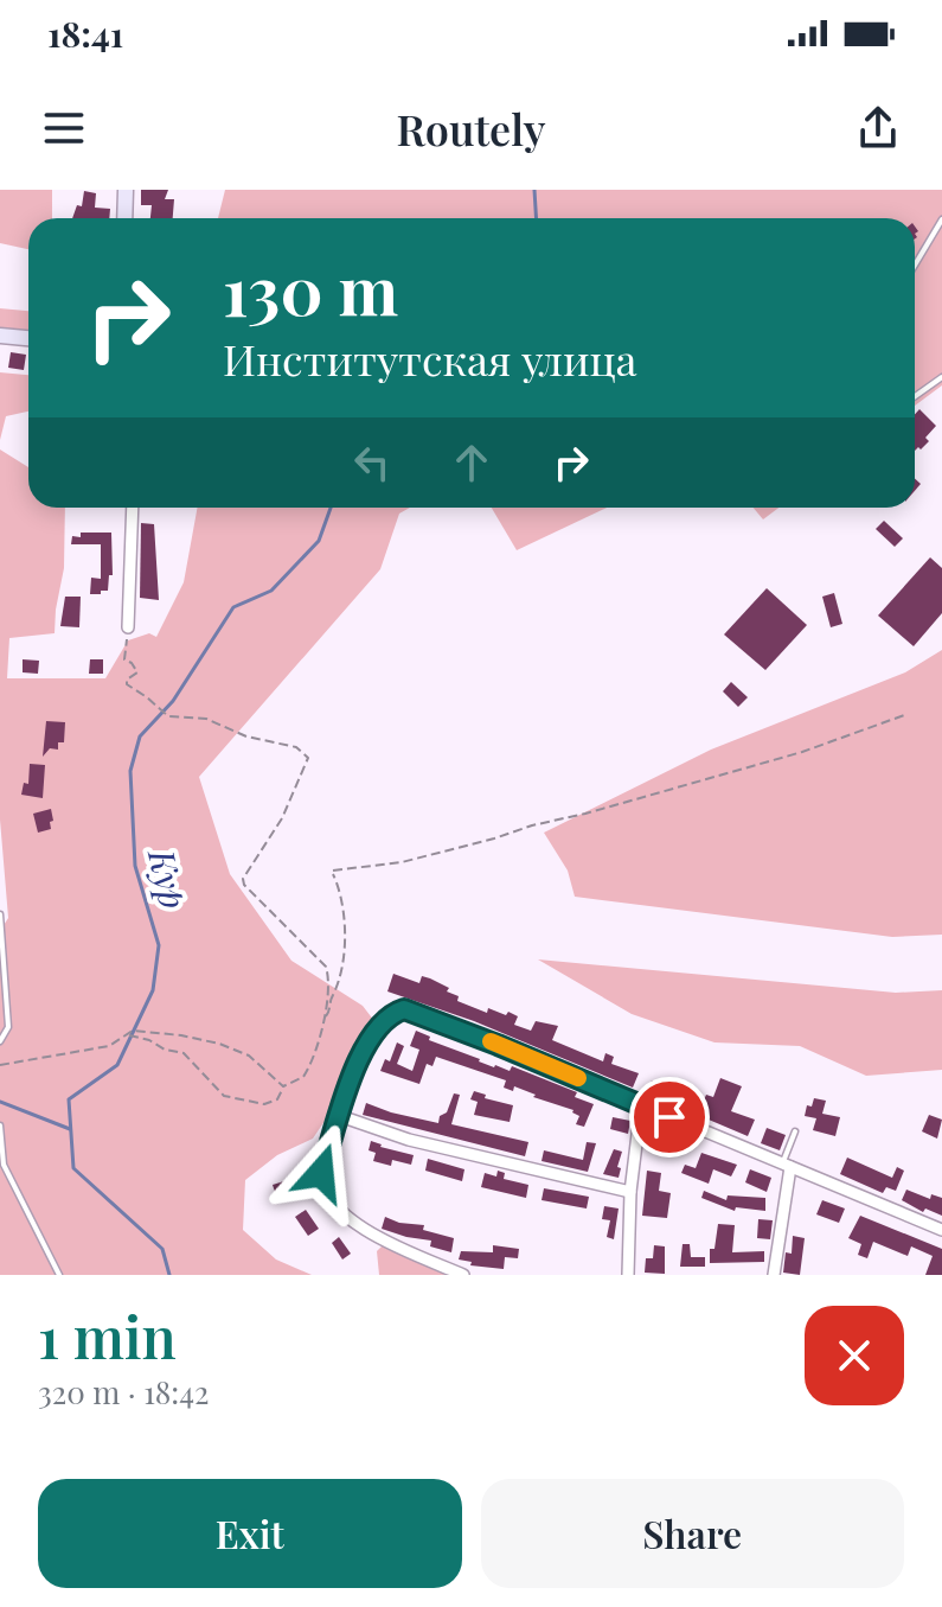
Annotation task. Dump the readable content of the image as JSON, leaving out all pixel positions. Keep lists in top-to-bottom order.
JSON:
{
  "water": ["Кур"],
  "page": {
    "status": "18:41",
    "header": "Routely",
    "turn": ["130 m", "Институтская улица"],
    "heading": ["1 min", "320 m · 18:42"],
    "buttons": ["Exit", "Share"]
  }
}
